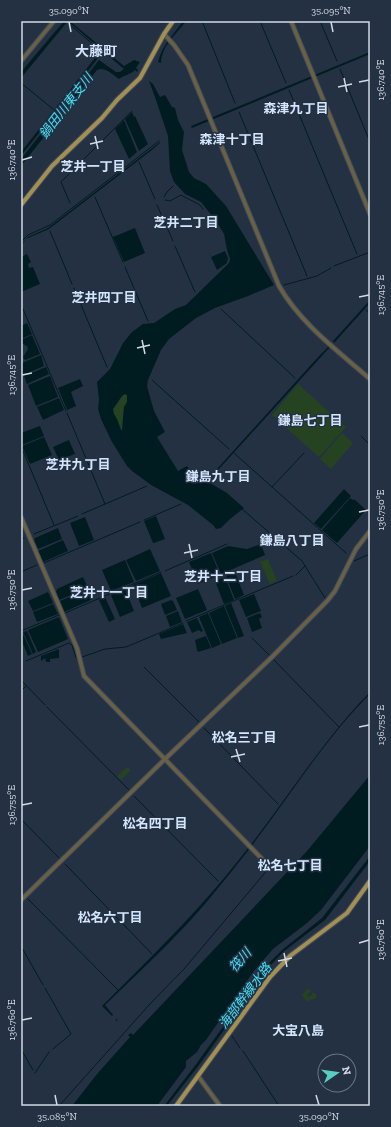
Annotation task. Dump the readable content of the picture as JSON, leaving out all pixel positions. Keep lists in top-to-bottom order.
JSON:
{
  "districts": [
    "大藤町",
    "森津九丁目",
    "森津十丁目",
    "芝井一丁目",
    "芝井二丁目",
    "芝井四丁目",
    "鎌島七丁目",
    "芝井九丁目",
    "鎌島九丁目",
    "鎌島八丁目",
    "芝井十二丁目",
    "芝井十一丁目",
    "松名三丁目",
    "松名四丁目",
    "松名七丁目",
    "松名六丁目",
    "大宝八島"
  ],
  "water": ["鍋田川東支川", "筏川", "海部幹線水路"],
  "north": "right",
  "coordinates": [
    "35.090°N",
    "35.095°N",
    "136.740°E",
    "136.745°E",
    "136.750°E",
    "136.755°E",
    "136.760°E",
    "35.085°N"
  ]
}
